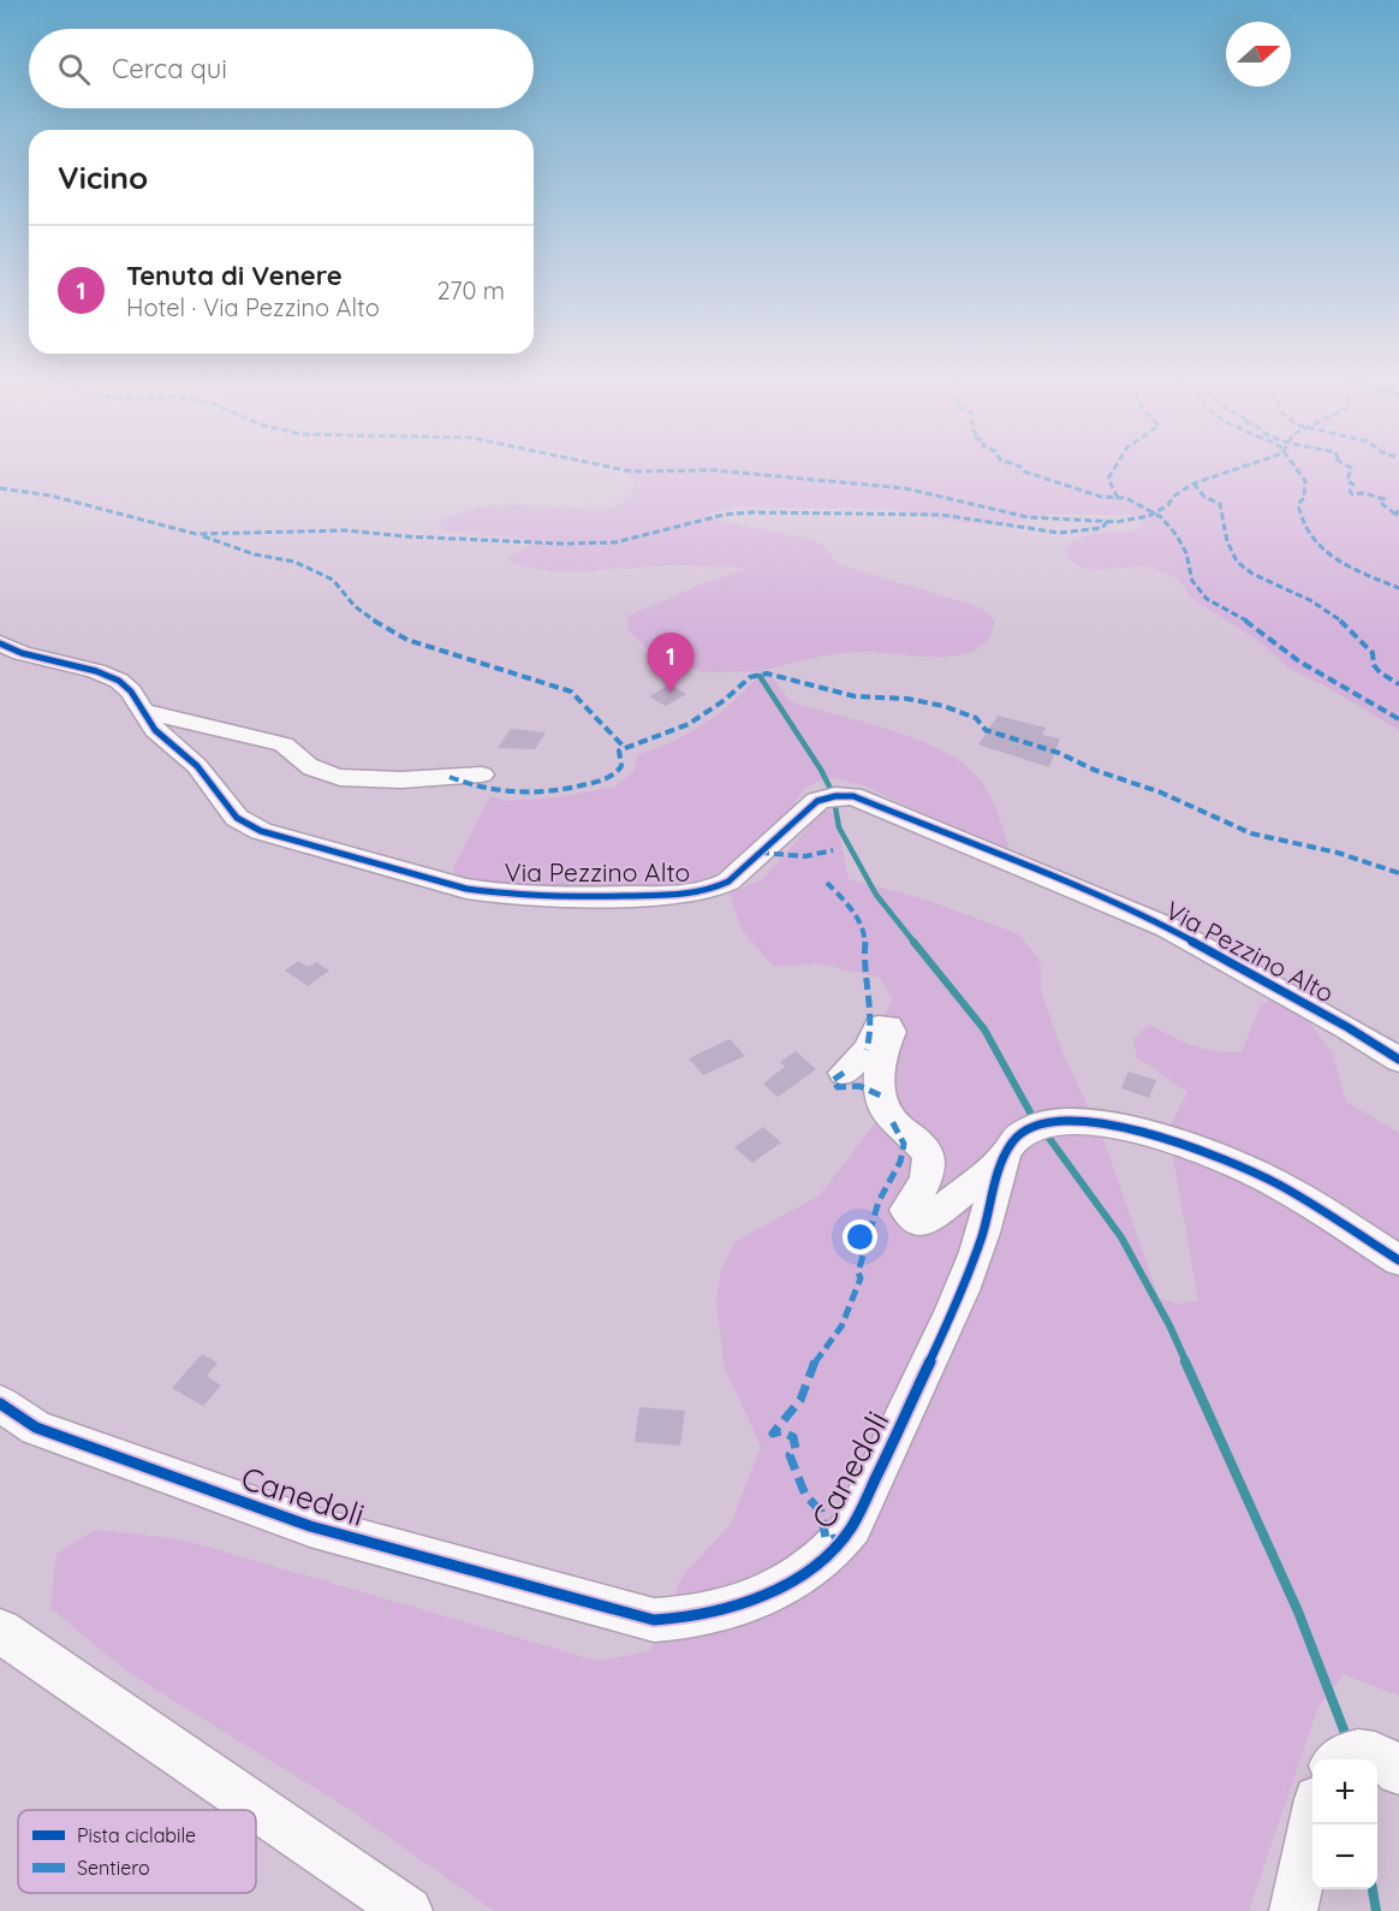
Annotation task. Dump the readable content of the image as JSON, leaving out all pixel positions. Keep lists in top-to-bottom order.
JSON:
{
  "streets": {
    "street": ["Via Pezzino Alto", "Canedoli"]
  },
  "legend": ["Pista ciclabile", "Sentiero"],
  "north": "right",
  "page": {
    "search": "Cerca qui",
    "heading": "Vicino",
    "list": [
      {
        "mark": "1",
        "name": "Tenuta di Venere",
        "note": "Hotel · Via Pezzino Alto",
        "value": "270 m"
      }
    ],
    "pins": "1",
    "map_buttons": ["+", "−"]
  }
}
